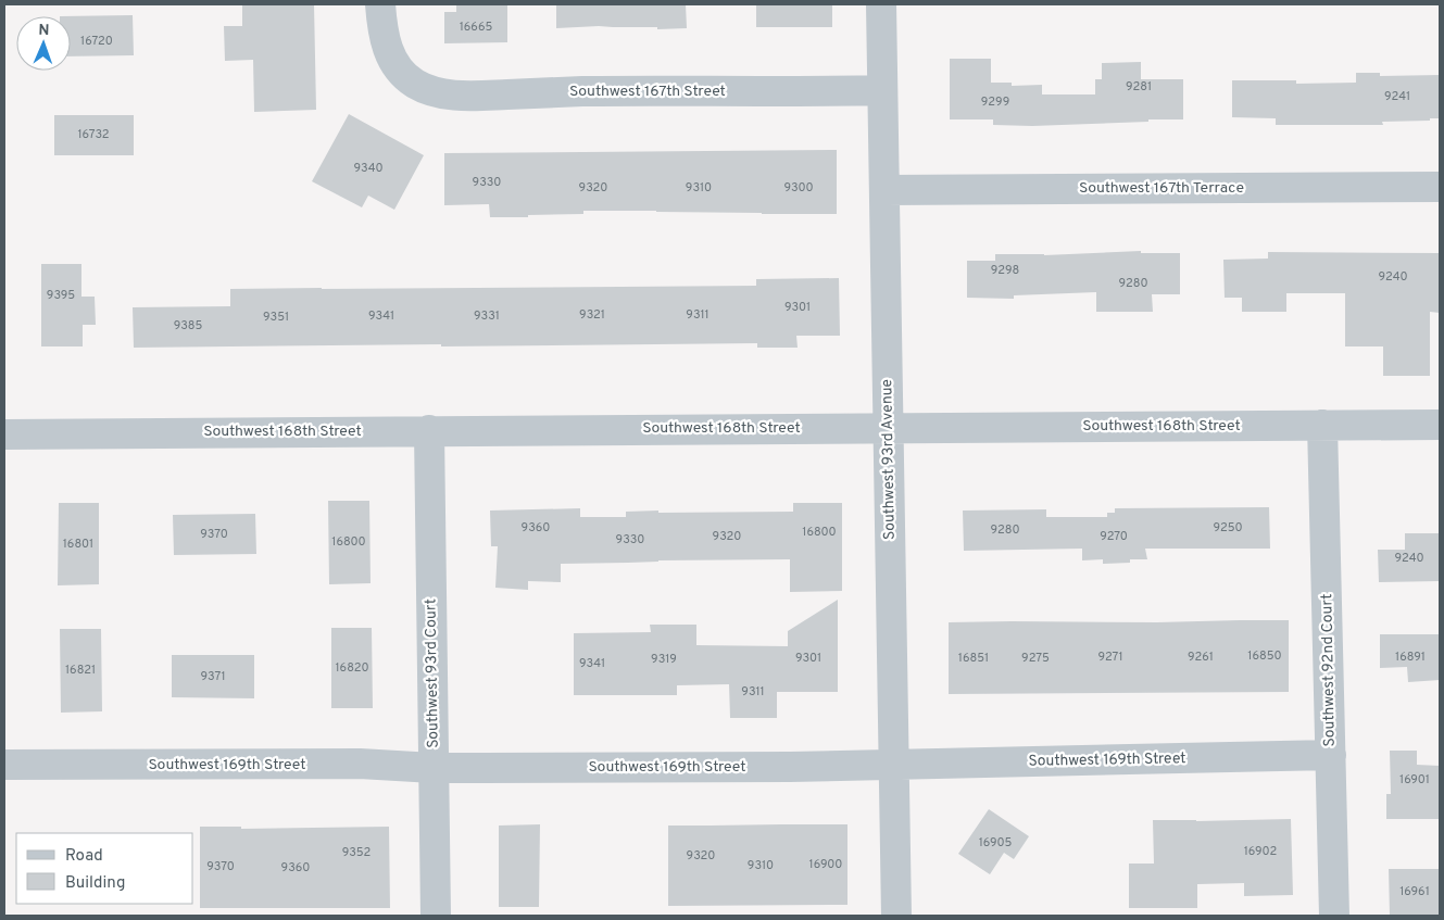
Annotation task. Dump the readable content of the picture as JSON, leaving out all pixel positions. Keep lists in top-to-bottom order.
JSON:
{
  "streets": {
    "street": [
      "Southwest 167th Street",
      "Southwest 167th Terrace",
      "Southwest 168th Street",
      "Southwest 93rd Avenue",
      "Southwest 92nd Court",
      "Southwest 93rd Court",
      "Southwest 169th Street"
    ]
  },
  "crossings": [
    ["Southwest 167th Street", "Southwest 93rd Avenue"],
    ["Southwest 167th Terrace", "Southwest 93rd Avenue"],
    ["Southwest 168th Street", "Southwest 93rd Avenue"],
    ["Southwest 168th Street", "Southwest 92nd Court"],
    ["Southwest 168th Street", "Southwest 93rd Court"],
    ["Southwest 93rd Avenue", "Southwest 169th Street"],
    ["Southwest 92nd Court", "Southwest 169th Street"],
    ["Southwest 93rd Court", "Southwest 169th Street"]
  ],
  "house_numbers": [
    "16665",
    "16720",
    "9281",
    "9241",
    "9299",
    "16732",
    "9340",
    "9330",
    "9320",
    "9310",
    "9300",
    "9298",
    "9240",
    "9280",
    "9395",
    "9301",
    "9321",
    "9311",
    "9341",
    "9331",
    "9351",
    "9385",
    "9360",
    "9250",
    "9280",
    "16800",
    "9370",
    "9320",
    "9270",
    "9330",
    "16800",
    "16801",
    "9240",
    "16850",
    "9271",
    "9261",
    "16891",
    "9301",
    "16851",
    "9275",
    "9319",
    "9341",
    "16820",
    "16821",
    "9371",
    "9311",
    "16901",
    "16905",
    "16902",
    "9352",
    "9320",
    "16900",
    "9310",
    "9370",
    "9360",
    "16961"
  ],
  "legend": ["Road", "Building"],
  "north": "top"
}
